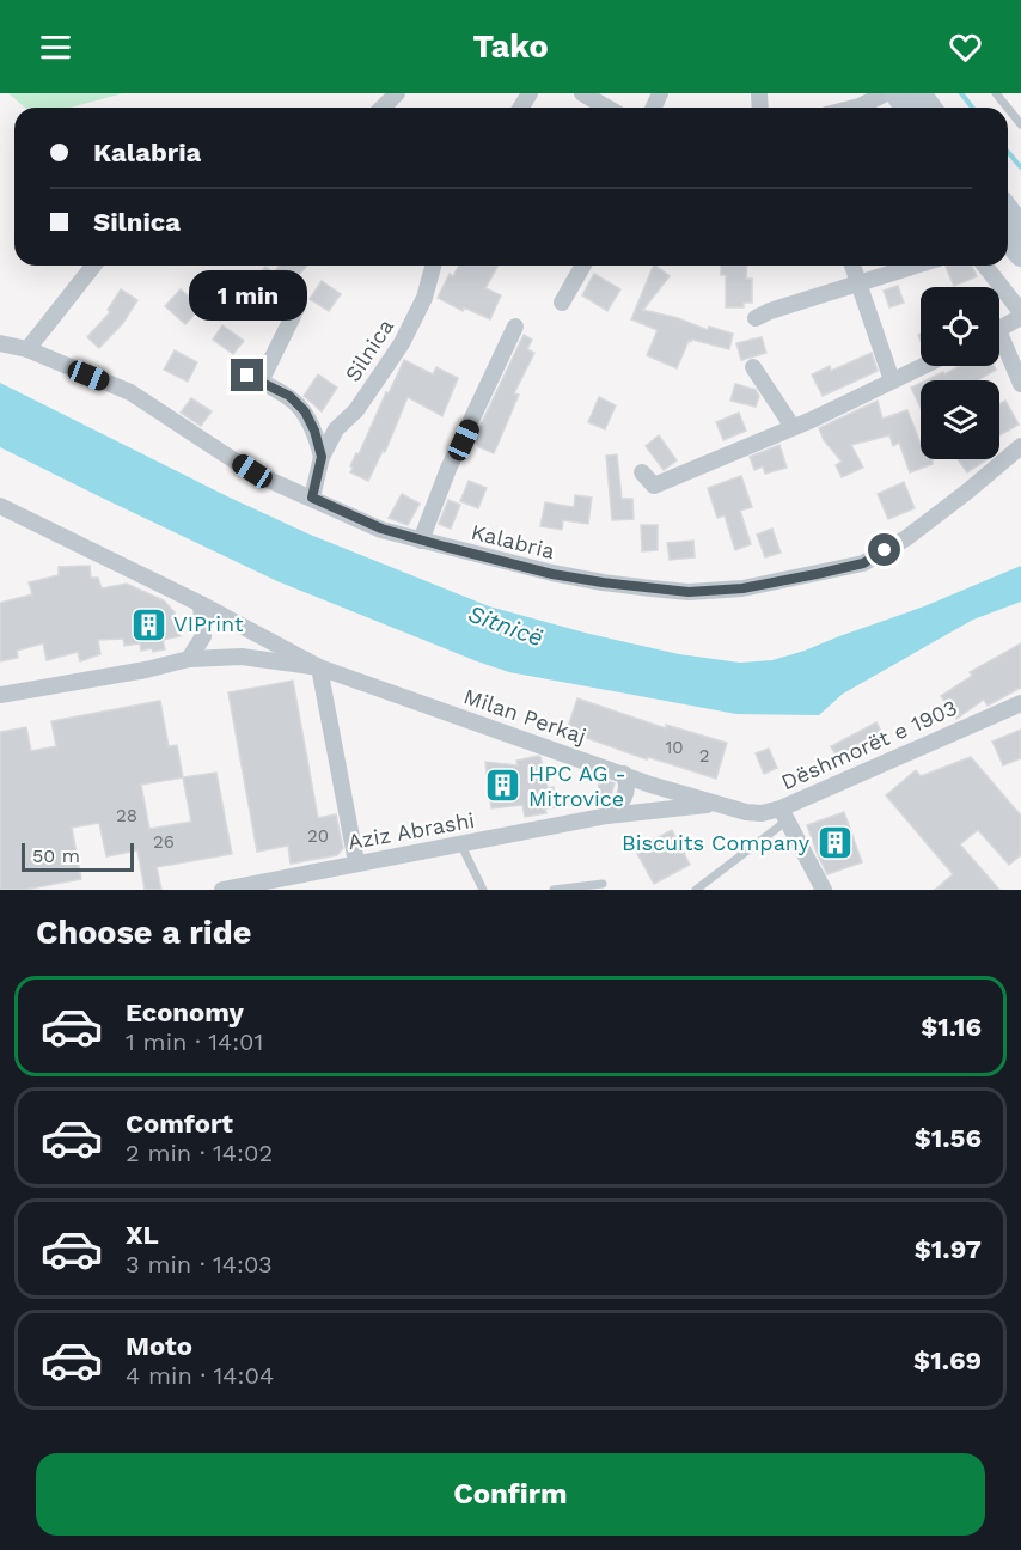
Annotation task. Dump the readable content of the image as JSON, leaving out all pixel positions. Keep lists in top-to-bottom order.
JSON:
{
  "streets": {
    "street": [
      "Silnica",
      "Kalabria",
      "Milan Perkaj",
      "Dëshmorët e 1903",
      "Aziz Abrashi"
    ]
  },
  "crossings": [
    ["Silnica", "Kalabria"],
    ["Milan Perkaj", "Aziz Abrashi"],
    ["Dëshmorët e 1903", "Aziz Abrashi"]
  ],
  "water": ["Sitnicë"],
  "places": {
    "building": ["VIPrint", "HPC AG - Mitrovice", "Biscuits Company"]
  },
  "house_numbers": [
    "10",
    "2",
    "28",
    "20",
    "26"
  ],
  "scale_bar": "50 m",
  "page": {
    "header": "Tako",
    "banner": ["Kalabria", "Silnica"],
    "bubble": "1 min",
    "scale": "50 m",
    "heading": "Choose a ride",
    "list": [
      {
        "name": "Economy",
        "note": "1 min · 14:01",
        "value": "$1.16"
      },
      {
        "name": "Comfort",
        "note": "2 min · 14:02",
        "value": "$1.56"
      },
      {
        "name": "XL",
        "note": "3 min · 14:03",
        "value": "$1.97"
      },
      {
        "name": "Moto",
        "note": "4 min · 14:04",
        "value": "$1.69"
      }
    ],
    "buttons": "Confirm"
  }
}
